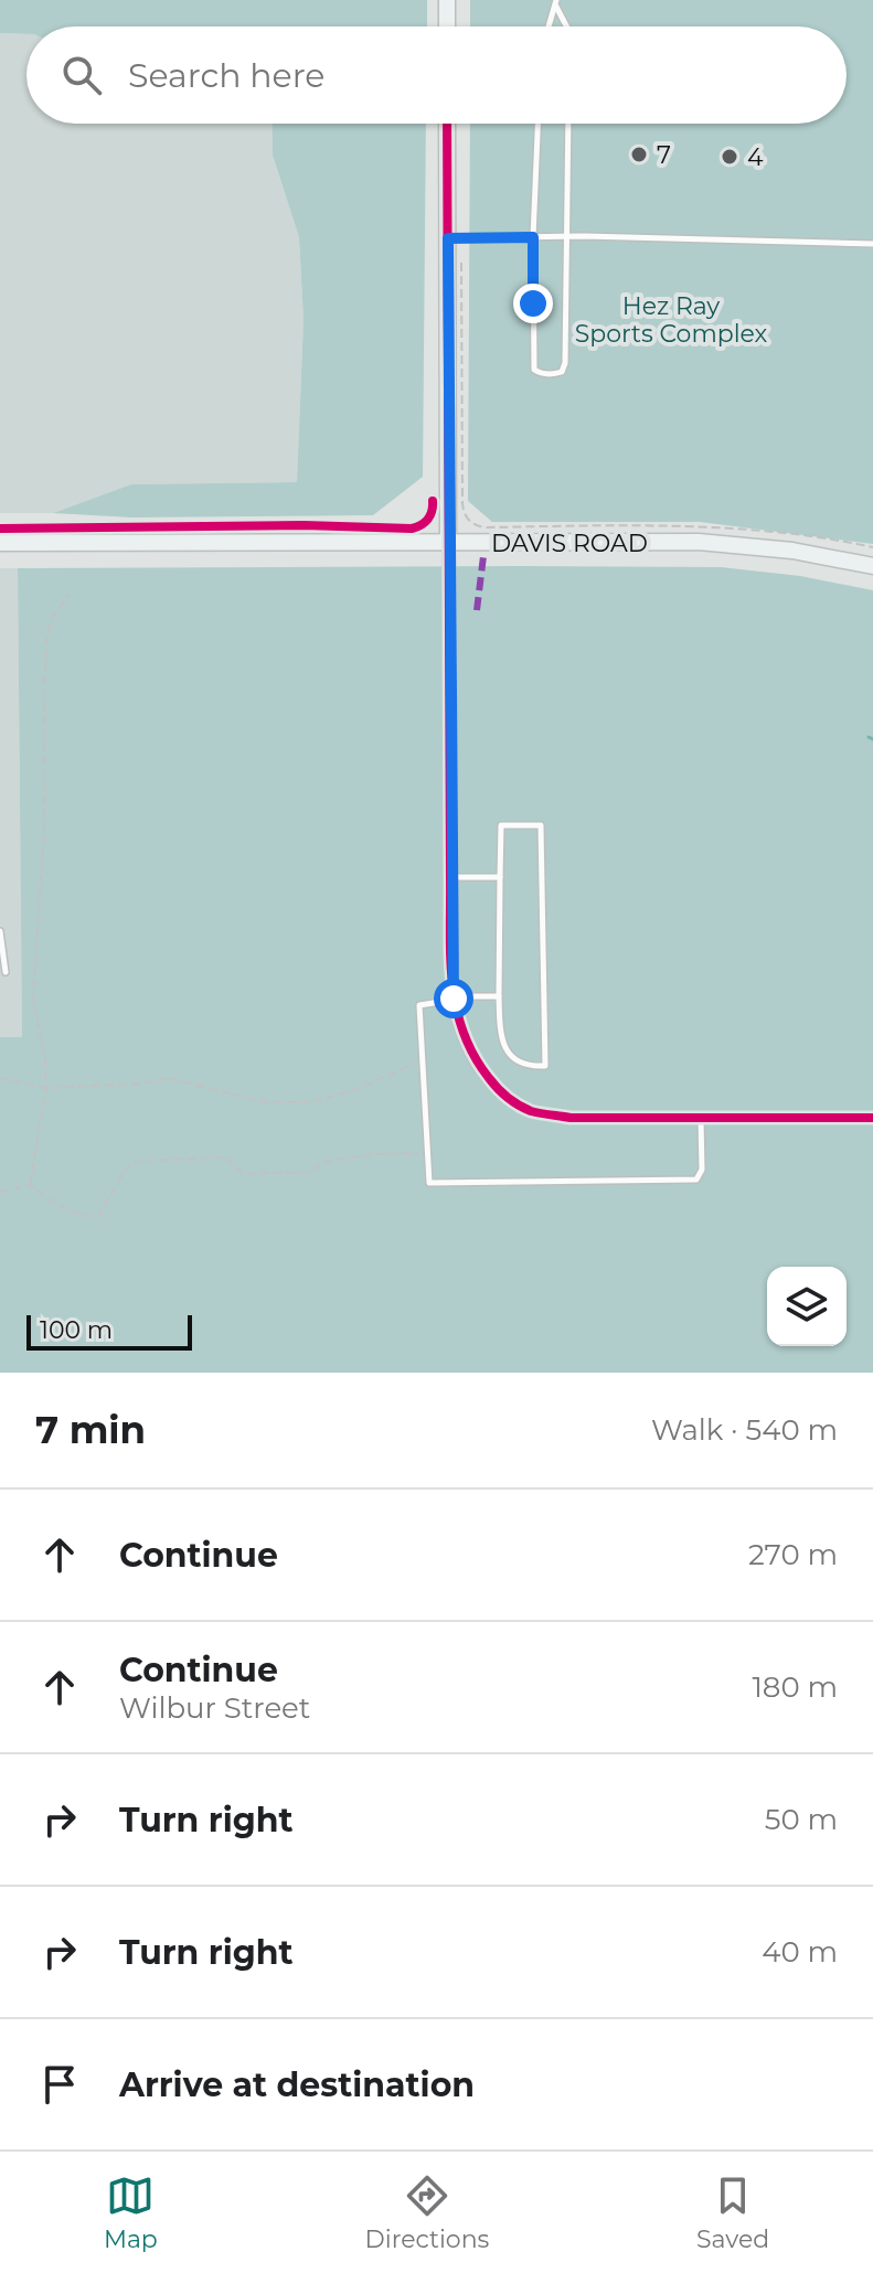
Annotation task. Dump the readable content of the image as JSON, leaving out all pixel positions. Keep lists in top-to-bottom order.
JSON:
{
  "streets": {
    "street": ["DAVIS ROAD"]
  },
  "parks": ["Hez Ray Sports Complex"],
  "places": ["7", "4"],
  "scale_bar": "100 m",
  "page": {
    "search": "Search here",
    "scale": "100 m",
    "heading": ["7 min", "Walk · 540 m"],
    "list": [
      ["Continue", "270 m"],
      ["Continue", "Wilbur Street", "180 m"],
      ["Turn right", "50 m"],
      ["Turn right", "40 m"],
      "Arrive at destination"
    ],
    "nav": ["Map", "Directions", "Saved"]
  }
}
